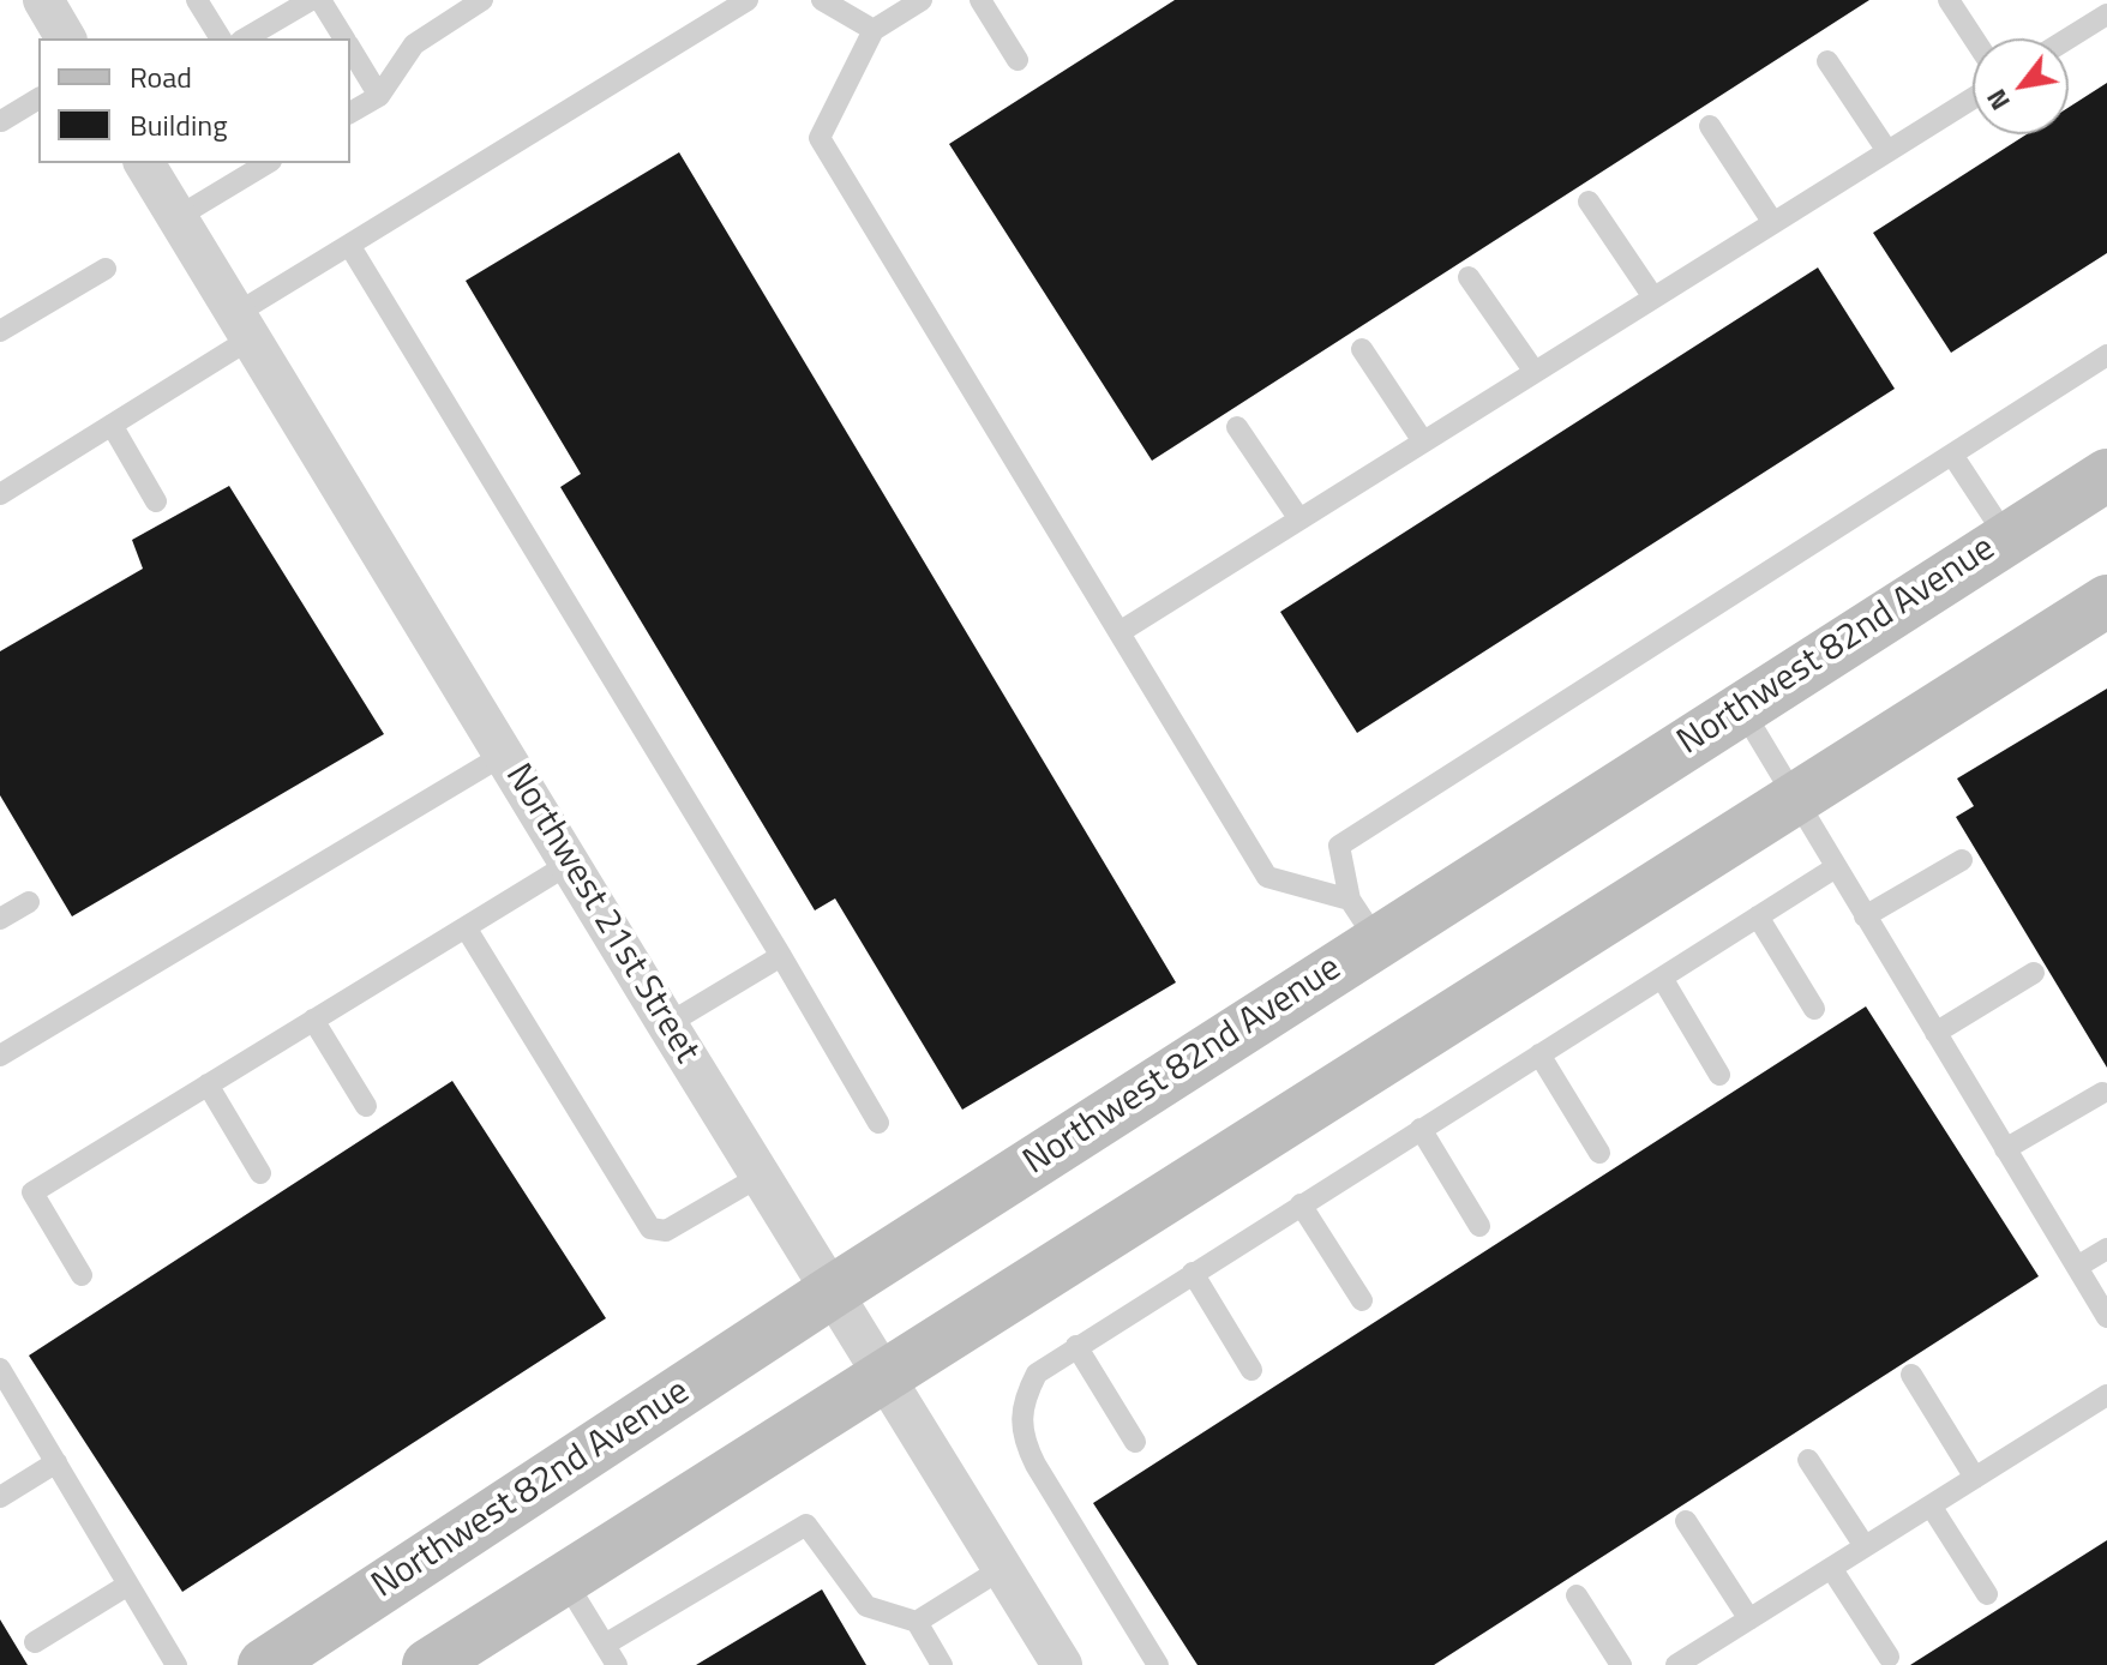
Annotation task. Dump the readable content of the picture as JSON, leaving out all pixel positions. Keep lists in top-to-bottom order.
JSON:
{
  "streets": {
    "street": ["Northwest 82nd Avenue", "Northwest 21st Street"]
  },
  "crossings": [
    ["Northwest 82nd Avenue", "Northwest 21st Street"]
  ],
  "legend": ["Road", "Building"],
  "north": "bottom left"
}
